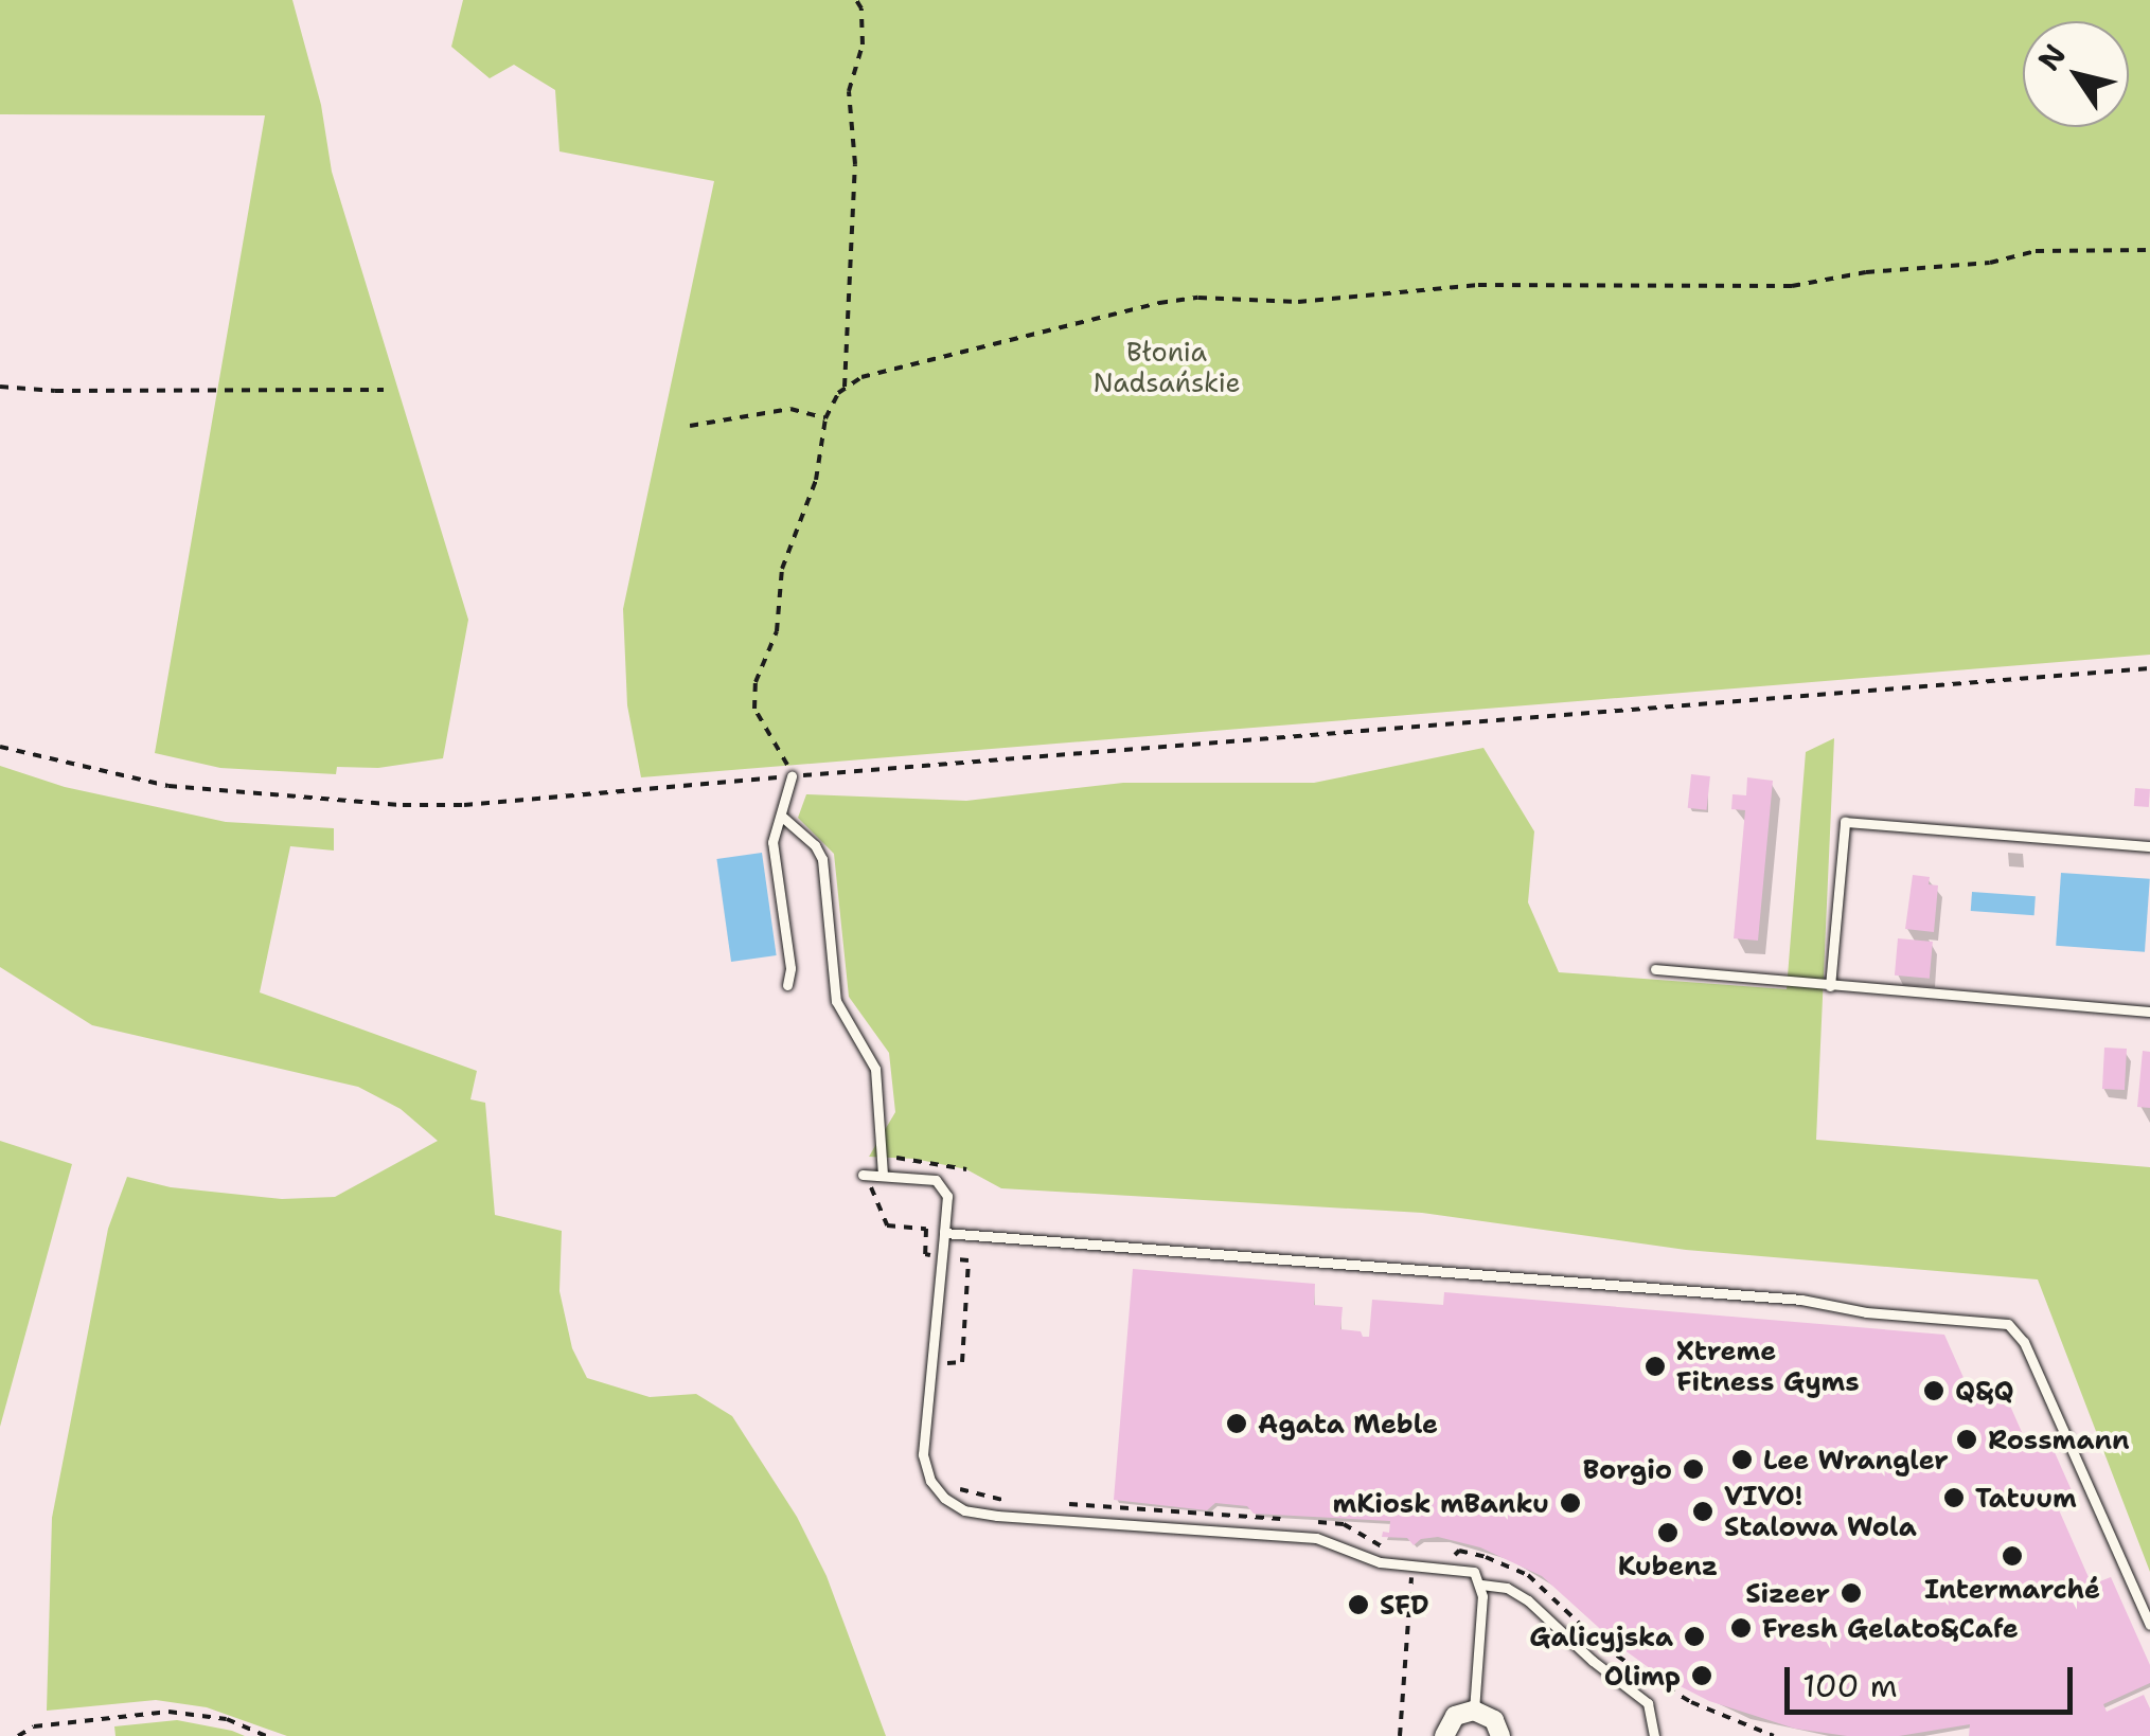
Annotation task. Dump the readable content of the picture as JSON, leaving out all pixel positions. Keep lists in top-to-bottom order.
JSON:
{
  "parks": ["Błonia Nadsańskie"],
  "places": [
    "Xtreme Fitness Gyms",
    "Q&Q",
    "Agata Meble",
    "Rossmann",
    "Lee Wrangler",
    "Borgio",
    "Tatuum",
    "mKiosk mBanku",
    "VIVO! Stalowa Wola",
    "Kubenz",
    "Intermarché",
    "Sizeer",
    "SFD",
    "Fresh Gelato&Cafe",
    "Galicyjska",
    "Olimp"
  ],
  "scale_bar": "100 m",
  "north": "top left"
}
